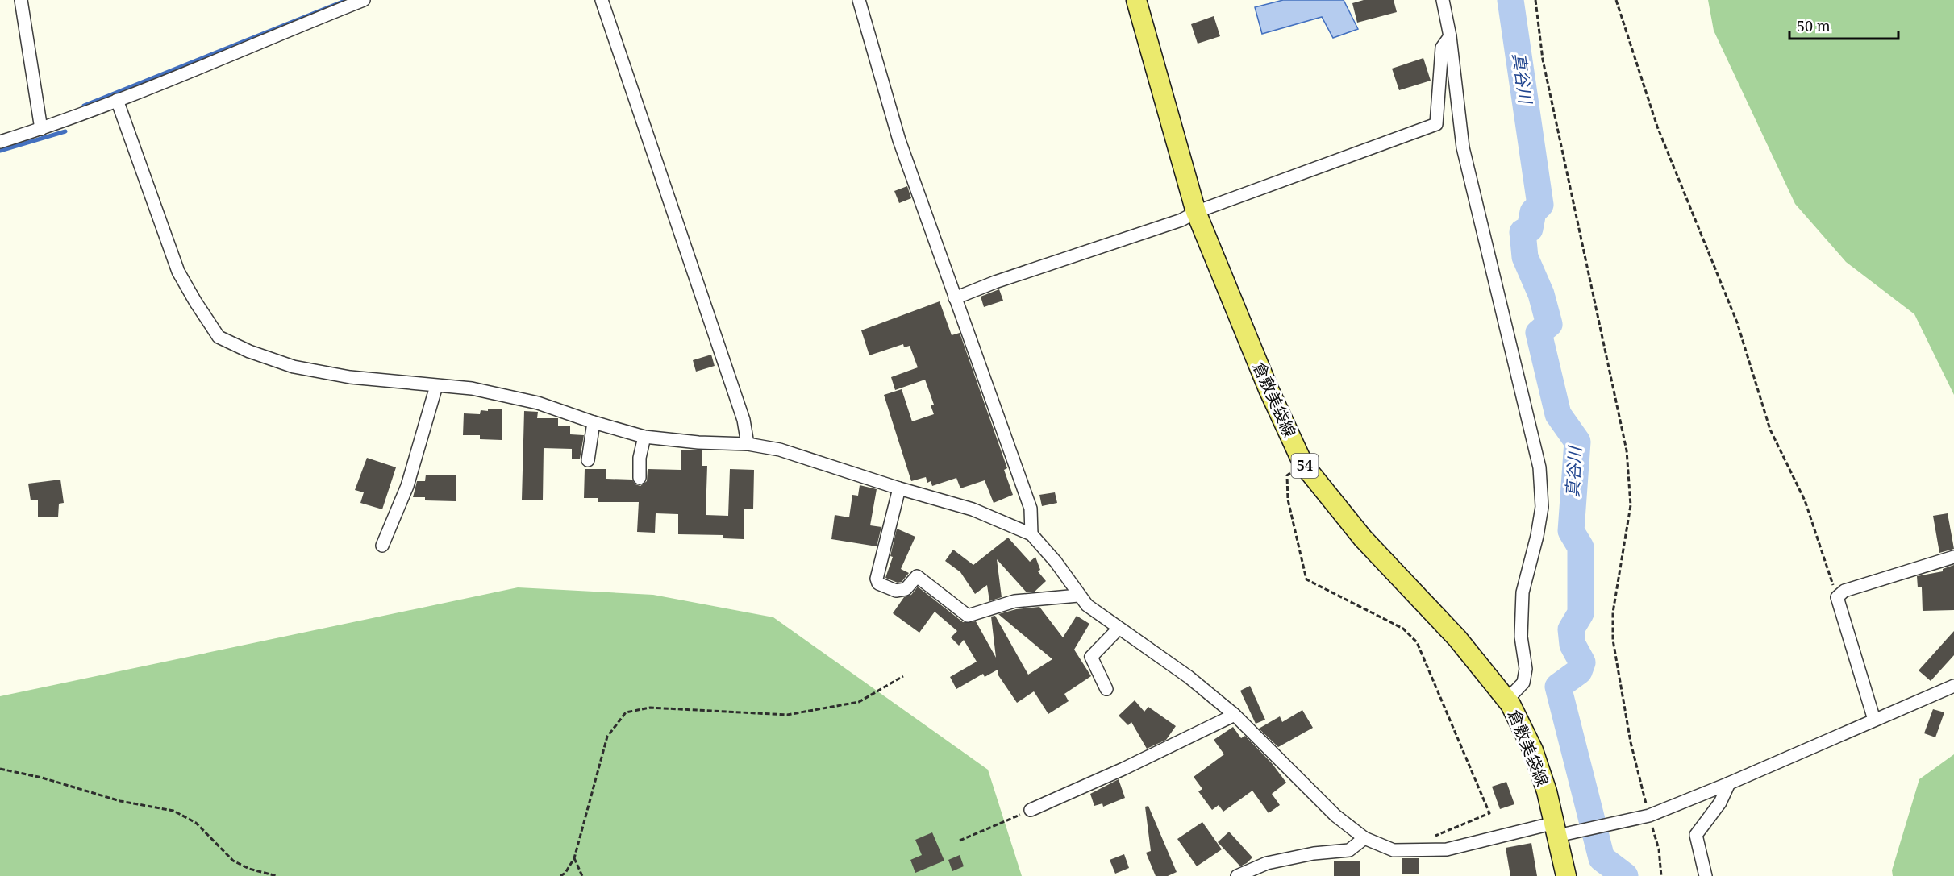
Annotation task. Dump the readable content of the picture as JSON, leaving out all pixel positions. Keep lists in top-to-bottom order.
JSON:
{
  "streets": {
    "main road": ["倉敷美袋線", "54"]
  },
  "water": ["真谷川"],
  "scale_bar": "50 m"
}
